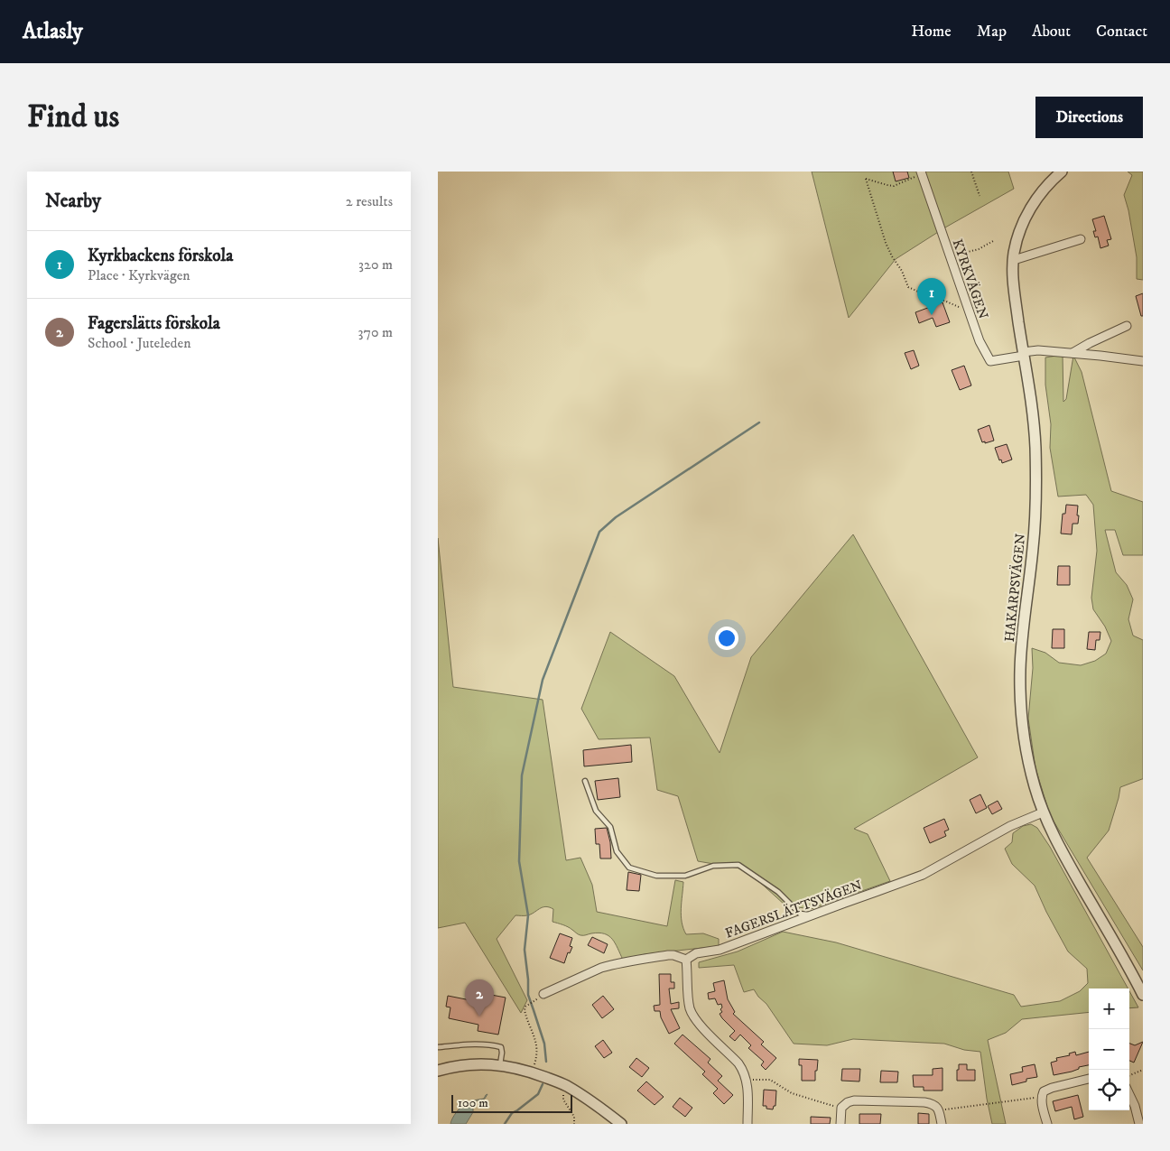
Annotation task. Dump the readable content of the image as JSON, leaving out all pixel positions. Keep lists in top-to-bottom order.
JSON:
{
  "streets": {
    "street": ["KYRKVÄGEN", "HAKARPSVÄGEN", "FAGERSLÄTTSVÄGEN"]
  },
  "crossings": [
    ["KYRKVÄGEN", "HAKARPSVÄGEN"],
    ["HAKARPSVÄGEN", "FAGERSLÄTTSVÄGEN"]
  ],
  "scale_bar": "100 m",
  "page": {
    "header": "Atlasly",
    "nav": [
      "Home",
      "Map",
      "About",
      "Contact"
    ],
    "buttons": "Directions",
    "title": "Find us",
    "heading": ["Nearby", "2 results"],
    "list": [
      {
        "mark": "1",
        "name": "Kyrkbackens förskola",
        "note": "Place · Kyrkvägen",
        "value": "320 m"
      },
      {
        "mark": "2",
        "name": "Fagerslätts förskola",
        "note": "School · Juteleden",
        "value": "370 m"
      }
    ],
    "pins": ["1", "2"],
    "map_buttons": ["+", "−"],
    "scale": "100 m"
  }
}
